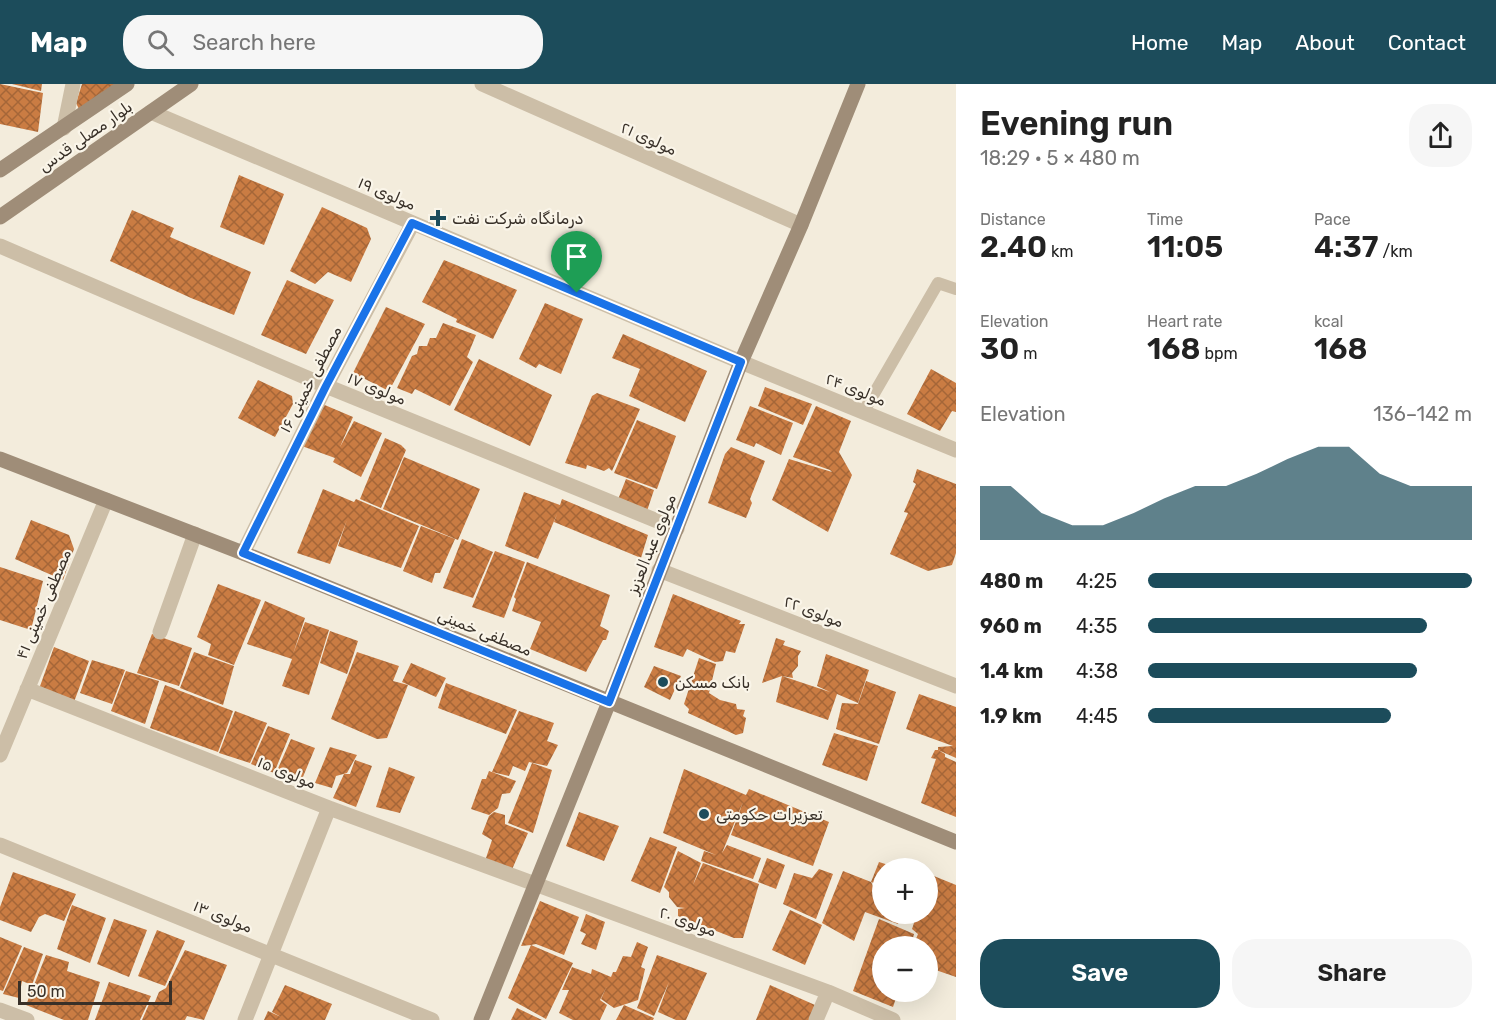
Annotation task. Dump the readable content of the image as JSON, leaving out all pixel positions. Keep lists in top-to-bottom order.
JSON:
{
  "streets": {
    "main road": ["بلوار مصلی قدس", "مولوی عبدالعزیز", "مصطفی خمینی"],
    "street": [
      "مولوی ۲۱",
      "مولوی ۱۹",
      "مصطفی خمینی ۱۶",
      "مولوی ۱۷",
      "مولوی ۲۴",
      "مصطفی خمینی ۴۱",
      "مولوی ۲۲",
      "مولوی ۱۵",
      "مولوی ۱۳",
      "مولوی ۲۰"
    ]
  },
  "crossings": [
    ["بلوار مصلی قدس", "مولوی ۱۹"],
    ["مولوی ۲۱", "مولوی عبدالعزیز"],
    ["مولوی ۱۹", "مصطفی خمینی ۱۶"],
    ["مولوی ۱۹", "مولوی ۲۴"],
    ["مولوی ۱۹", "مولوی عبدالعزیز"],
    ["مصطفی خمینی ۱۶", "مولوی ۱۷"],
    ["مصطفی خمینی ۱۶", "مصطفی خمینی"],
    ["مولوی ۱۷", "مولوی عبدالعزیز"],
    ["مولوی ۲۴", "مولوی عبدالعزیز"],
    ["مولوی عبدالعزیز", "مولوی ۲۲"],
    ["مولوی عبدالعزیز", "مصطفی خمینی"],
    ["مولوی عبدالعزیز", "مولوی ۱۵"],
    ["مولوی عبدالعزیز", "مولوی ۲۰"],
    ["مصطفی خمینی ۴۱", "مصطفی خمینی"],
    ["مصطفی خمینی ۴۱", "مولوی ۱۵"],
    ["مولوی ۱۵", "مولوی ۲۰"]
  ],
  "places": {
    "health": ["درمانگاه شرکت نفت"],
    "other": ["بانک مسکن", "تعزیرات حکومتی"]
  },
  "scale_bar": "50 m",
  "page": {
    "header": "Map",
    "search": "Search here",
    "nav": [
      "Home",
      "Map",
      "About",
      "Contact"
    ],
    "heading": ["Evening run", "18:29 · 5 × 480 m"],
    "stats": [
      ["Distance", "2.40 km"],
      ["Time", "11:05"],
      ["Pace", "4:37 /km"],
      ["Elevation", "30 m"],
      ["Heart rate", "168 bpm"],
      ["kcal", "168"]
    ],
    "chart": ["Elevation", "136–142 m"],
    "list": [
      {
        "name": "480 m",
        "note": "4:25"
      },
      {
        "name": "960 m",
        "note": "4:35"
      },
      {
        "name": "1.4 km",
        "note": "4:38"
      },
      {
        "name": "1.9 km",
        "note": "4:45"
      }
    ],
    "map_buttons": ["+", "−"],
    "buttons": ["Save", "Share"],
    "scale": "50 m"
  }
}
